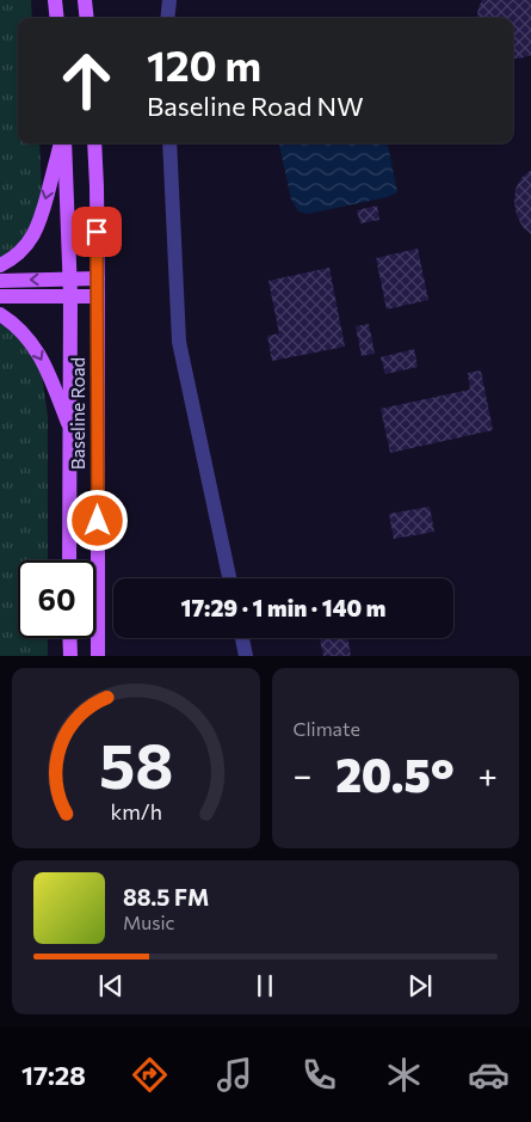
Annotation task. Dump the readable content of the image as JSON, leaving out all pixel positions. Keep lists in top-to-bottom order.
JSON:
{
  "streets": {
    "main road": ["Baseline Road"]
  },
  "page": {
    "turn": ["120 m", "Baseline Road NW"],
    "limit": "60",
    "trip": "17:29 · 1 min · 140 m",
    "tile": "Climate",
    "heat": ["−", "20.5°", "+"],
    "song": ["88.5 FM", "Music"],
    "tabs": "17:28",
    "gauge": ["58", "km/h"]
  }
}
